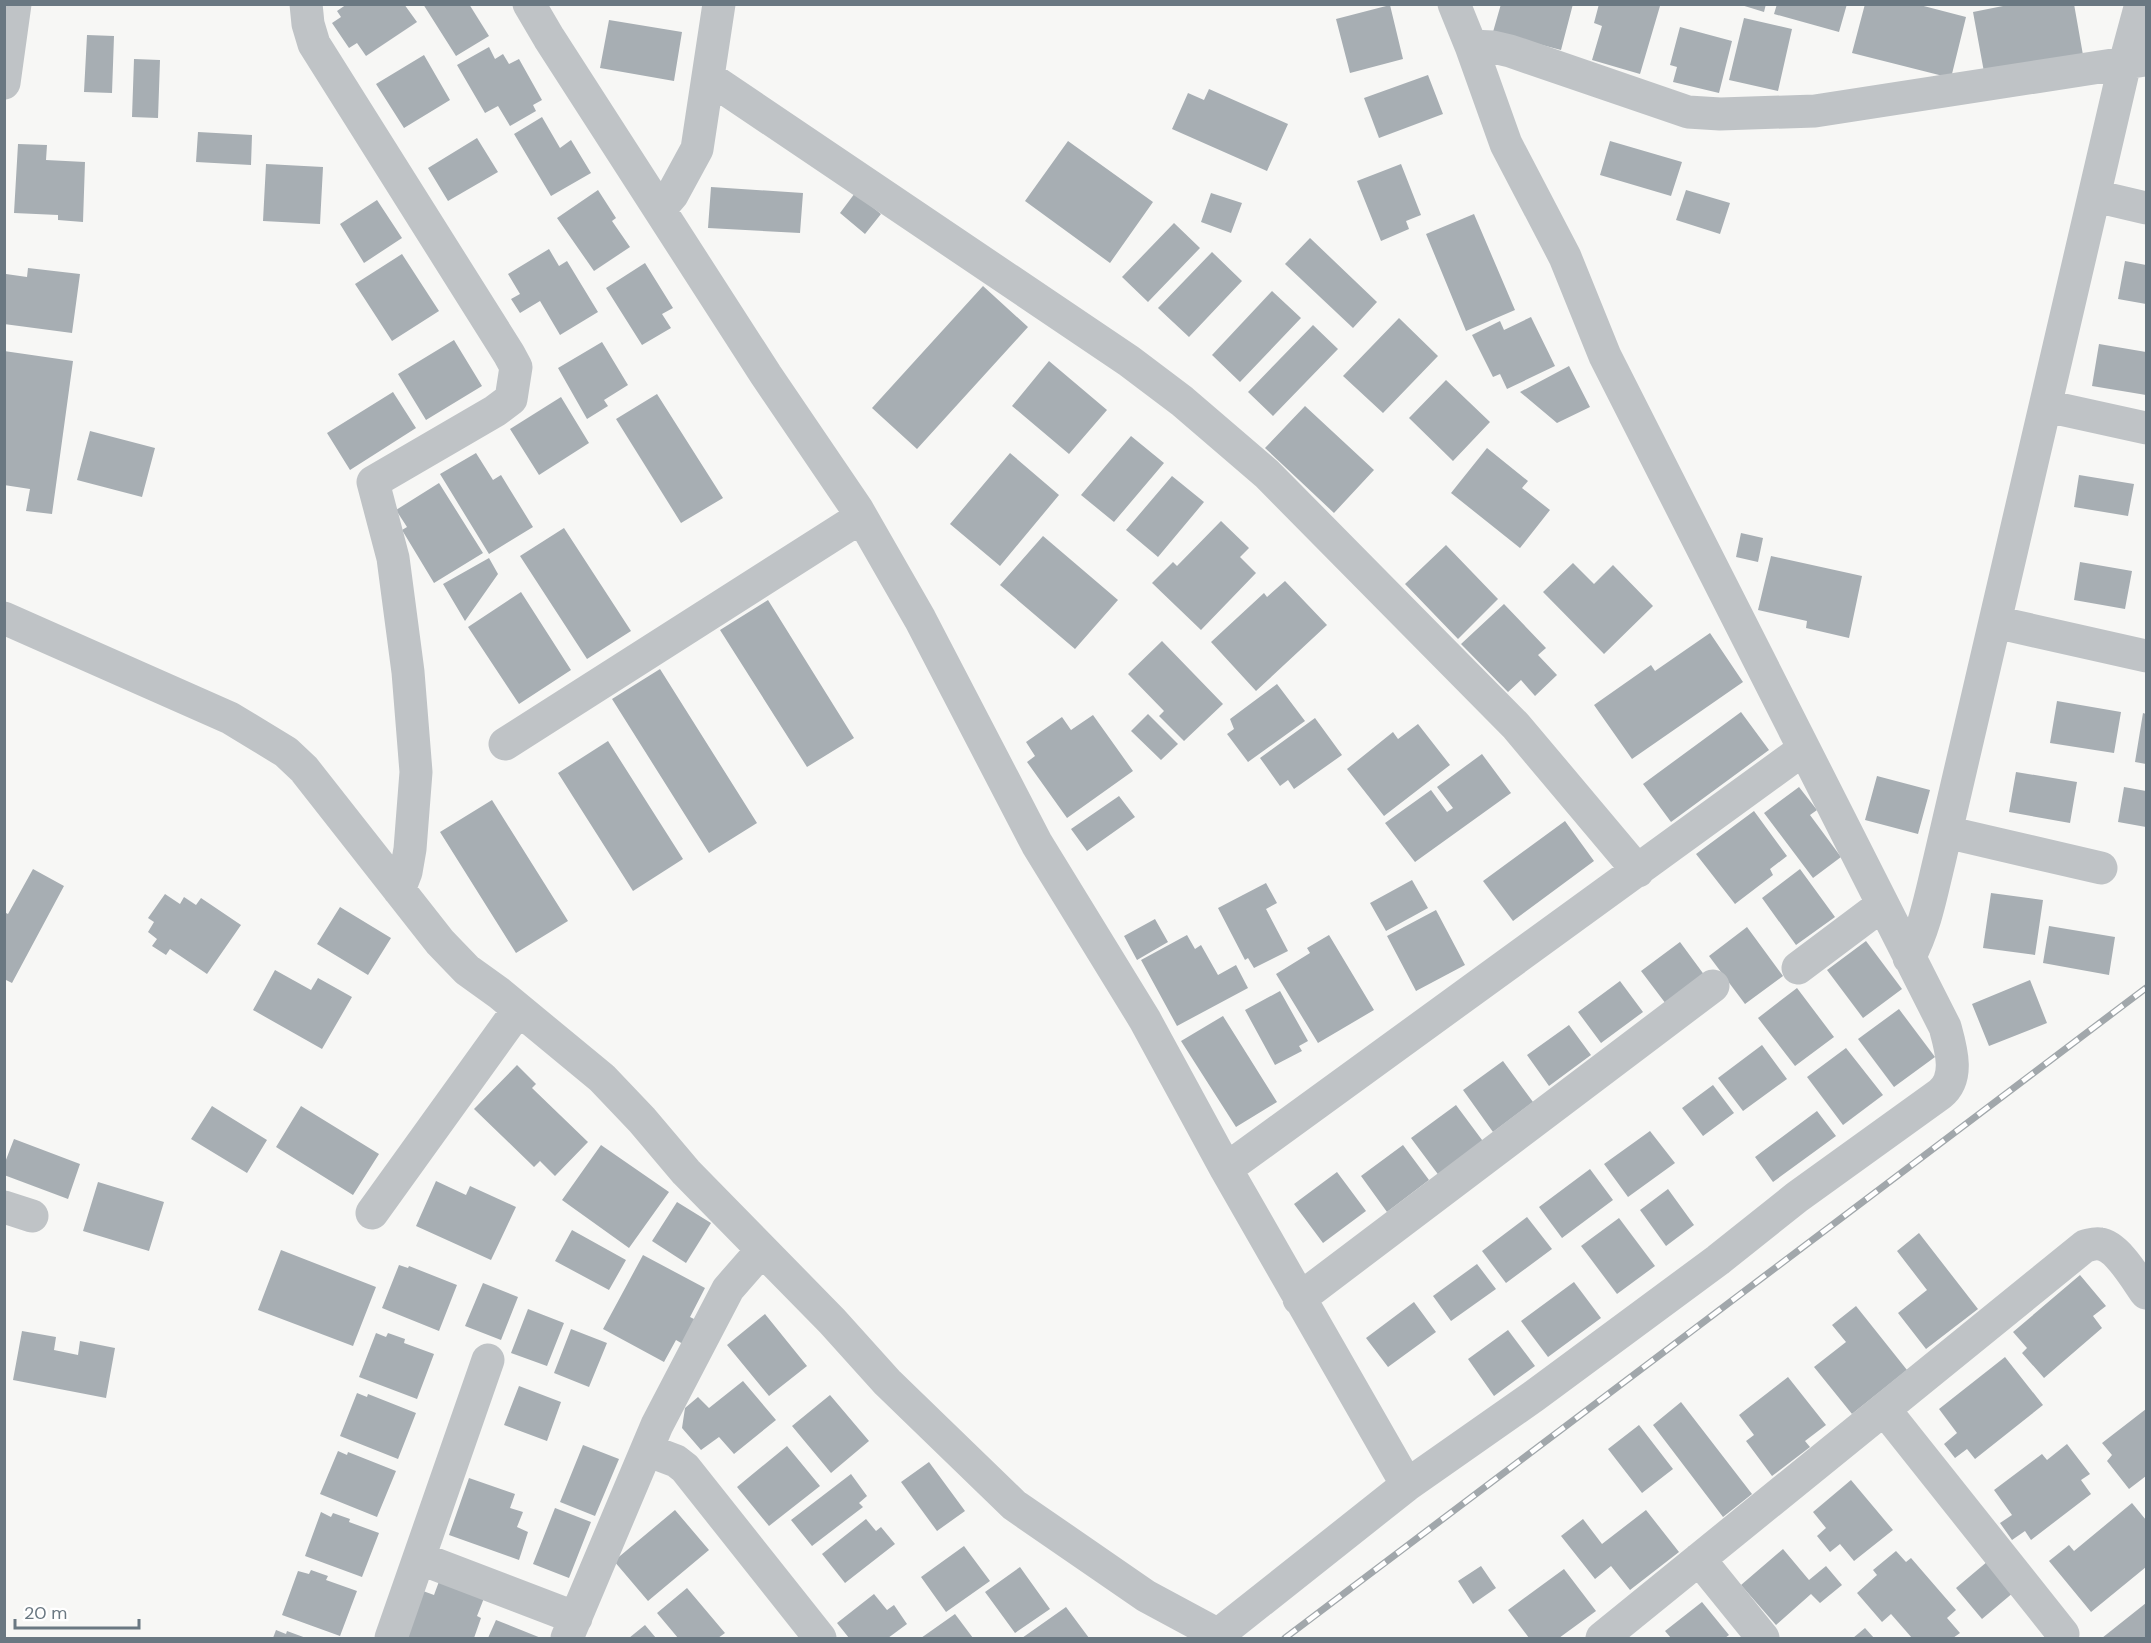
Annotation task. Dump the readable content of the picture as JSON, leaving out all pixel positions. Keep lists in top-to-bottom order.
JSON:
{
  "scale_bar": "20 m"
}
